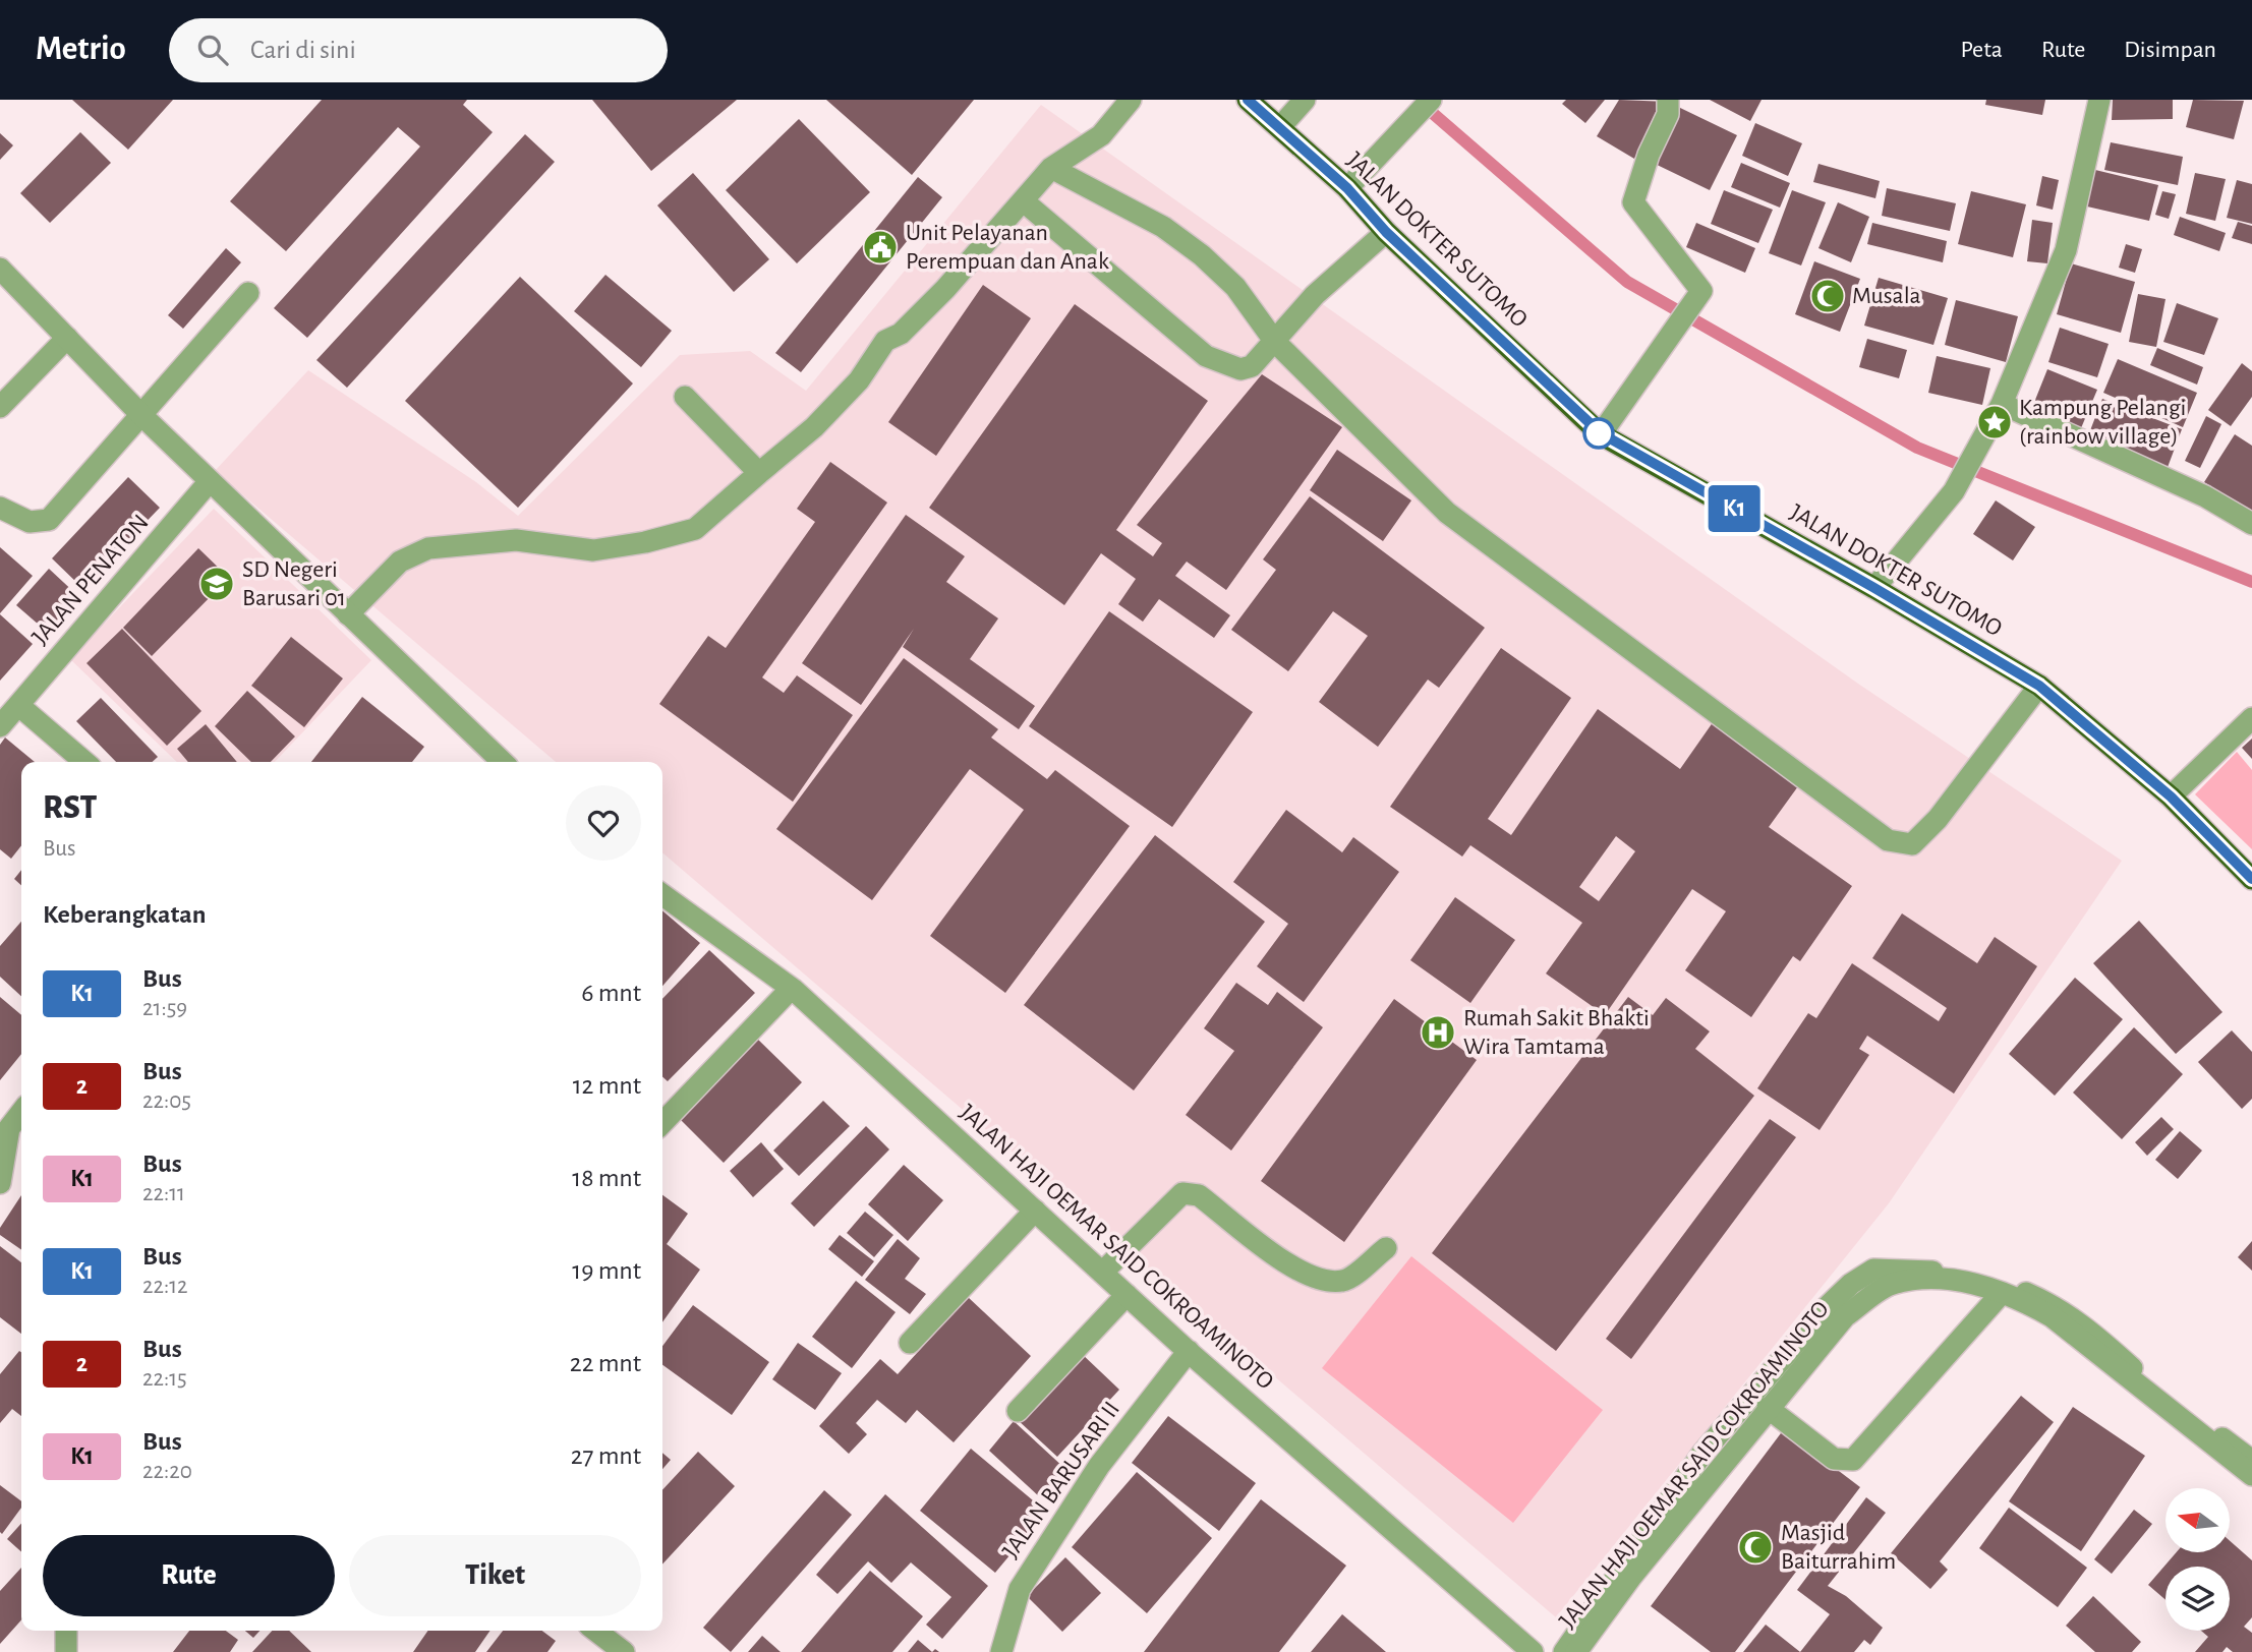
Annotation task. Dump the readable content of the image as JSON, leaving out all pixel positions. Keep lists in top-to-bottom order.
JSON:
{
  "streets": {
    "highway": ["JALAN DOKTER SUTOMO"],
    "street": ["JALAN PENATON", "JALAN HAJI OEMAR SAID COKROAMINOTO", "JALAN BARUSARI II"]
  },
  "crossings": [
    ["JALAN HAJI OEMAR SAID COKROAMINOTO", "JALAN BARUSARI II"]
  ],
  "places": {
    "public building": ["Unit Pelayanan Perempuan dan Anak"],
    "mosque": ["Musala", "Masjid Baiturrahim"],
    "place": ["Kampung Pelangi (rainbow village)"],
    "school or university": ["SD Negeri Barusari 01"],
    "hospital": ["Rumah Sakit Bhakti Wira Tamtama"]
  },
  "lines": ["bus line K1"],
  "north": "left",
  "page": {
    "header": "Metrio",
    "search": "Cari di sini",
    "nav": ["Peta", "Rute", "Disimpan"],
    "on_map": "K1",
    "heading": [
      ["RST", "Bus"],
      "Keberangkatan"
    ],
    "list": [
      {
        "mark": "K1",
        "name": "Bus",
        "note": "21:59",
        "value": "6 mnt"
      },
      {
        "mark": "2",
        "name": "Bus",
        "note": "22:05",
        "value": "12 mnt"
      },
      {
        "mark": "K1",
        "name": "Bus",
        "note": "22:11",
        "value": "18 mnt"
      },
      {
        "mark": "K1",
        "name": "Bus",
        "note": "22:12",
        "value": "19 mnt"
      },
      {
        "mark": "2",
        "name": "Bus",
        "note": "22:15",
        "value": "22 mnt"
      },
      {
        "mark": "K1",
        "name": "Bus",
        "note": "22:20",
        "value": "27 mnt"
      }
    ],
    "buttons": ["Rute", "Tiket"]
  }
}
